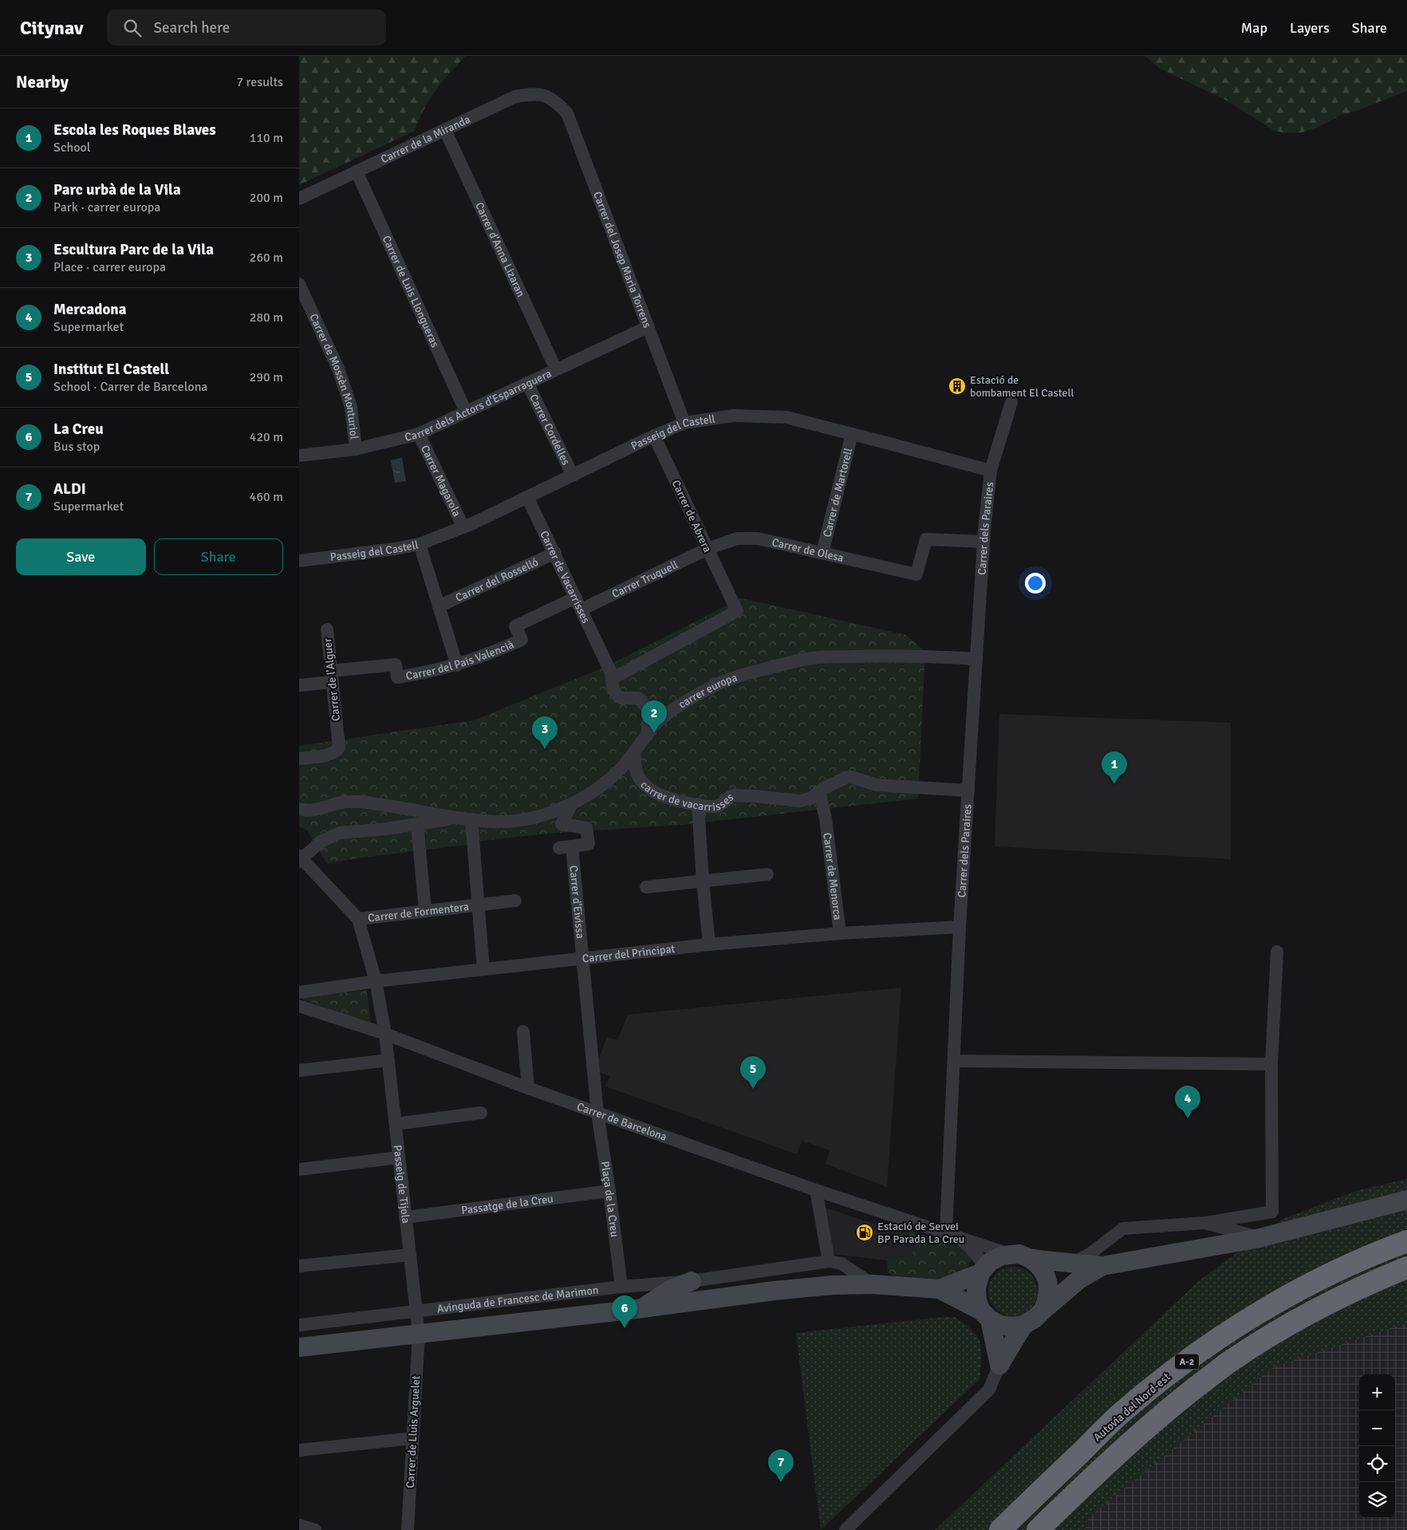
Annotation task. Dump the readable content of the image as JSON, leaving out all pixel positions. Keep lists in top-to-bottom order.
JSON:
{
  "streets": {
    "highway": ["A-2", "Autovia del Nord-est"],
    "main road": ["Avinguda de Francesc de Marimon"],
    "street": [
      "Carrer de la Miranda",
      "Carrer d'Anna Lizaran",
      "Carrer del Josep Maria Torrens",
      "Carrer de Luis Llongueras",
      "Carrer de Mossèn Monturiol",
      "Carrer dels Actors d'Esparraguera",
      "Carrer Cordelles",
      "Passeig del Castell",
      "Carrer Magarola",
      "Carrer de Martorell",
      "Carrer de Abrera",
      "Carrer dels Paraires",
      "Carrer de Olesa",
      "Carrer de Vacarrisses",
      "Carrer del Rosselló",
      "Carrer Truquell",
      "Carrer del Pais Valencià",
      "Carrer de l'Alguer",
      "carrer europa",
      "carrer de vacarrisses",
      "Carrer de Menorca",
      "Carrer d'Eivissa",
      "Carrer de Formentera",
      "Carrer del Principat",
      "Carrer de Barcelona",
      "Passeig de Tijola",
      "Plaça de la Creu",
      "Passatge de la Creu",
      "Carrer de Lluis Arguelet"
    ]
  },
  "crossings": [
    ["Carrer de la Miranda", "Carrer d'Anna Lizaran"],
    ["Carrer de la Miranda", "Carrer del Josep Maria Torrens"],
    ["Carrer de la Miranda", "Carrer de Luis Llongueras"],
    ["Carrer d'Anna Lizaran", "Carrer dels Actors d'Esparraguera"],
    ["Carrer del Josep Maria Torrens", "Carrer dels Actors d'Esparraguera"],
    ["Carrer del Josep Maria Torrens", "Passeig del Castell"],
    ["Carrer de Luis Llongueras", "Carrer dels Actors d'Esparraguera"],
    ["Carrer de Mossèn Monturiol", "Carrer dels Actors d'Esparraguera"],
    ["Carrer dels Actors d'Esparraguera", "Carrer Cordelles"],
    ["Carrer dels Actors d'Esparraguera", "Carrer Magarola"],
    ["Carrer Cordelles", "Passeig del Castell"],
    ["Passeig del Castell", "Carrer Magarola"],
    ["Passeig del Castell", "Carrer de Martorell"],
    ["Passeig del Castell", "Carrer de Abrera"],
    ["Passeig del Castell", "Carrer dels Paraires"],
    ["Passeig del Castell", "Carrer de Vacarrisses"],
    ["Carrer de Martorell", "Carrer de Olesa"],
    ["Carrer de Abrera", "Carrer de Olesa"],
    ["Carrer de Abrera", "Carrer de Vacarrisses"],
    ["Carrer de Abrera", "Carrer Truquell"],
    ["Carrer dels Paraires", "Carrer de Olesa"],
    ["Carrer dels Paraires", "carrer europa"],
    ["Carrer dels Paraires", "carrer de vacarrisses"],
    ["Carrer dels Paraires", "Carrer del Principat"],
    ["Carrer dels Paraires", "Carrer de Barcelona"],
    ["Carrer de Olesa", "Carrer Truquell"],
    ["Carrer de Vacarrisses", "Carrer del Rosselló"],
    ["Carrer de Vacarrisses", "Carrer Truquell"],
    ["Carrer de Vacarrisses", "Carrer del Pais Valencià"],
    ["Carrer del Pais Valencià", "Carrer de l'Alguer"],
    ["carrer europa", "carrer de vacarrisses"],
    ["carrer europa", "Carrer d'Eivissa"],
    ["carrer de vacarrisses", "Carrer de Menorca"],
    ["Carrer de Menorca", "Carrer del Principat"],
    ["Carrer d'Eivissa", "Carrer del Principat"],
    ["Carrer d'Eivissa", "Carrer de Barcelona"],
    ["Carrer d'Eivissa", "Plaça de la Creu"],
    ["Carrer de Formentera", "Carrer del Principat"],
    ["Carrer de Formentera", "Passeig de Tijola"],
    ["Carrer del Principat", "Passeig de Tijola"],
    ["Carrer de Barcelona", "Passeig de Tijola"],
    ["Carrer de Barcelona", "Plaça de la Creu"],
    ["Passeig de Tijola", "Passatge de la Creu"],
    ["Passeig de Tijola", "Avinguda de Francesc de Marimon"],
    ["Passeig de Tijola", "Carrer de Lluis Arguelet"],
    ["Plaça de la Creu", "Passatge de la Creu"],
    ["Plaça de la Creu", "Avinguda de Francesc de Marimon"],
    ["Avinguda de Francesc de Marimon", "Carrer de Lluis Arguelet"]
  ],
  "places": {
    "building": ["Estació de bombament El Castell"],
    "fuel station": ["Estació de Servei BP Parada La Creu"]
  },
  "page": {
    "header": "Citynav",
    "search": "Search here",
    "nav": ["Map", "Layers", "Share"],
    "heading": ["Nearby", "7 results"],
    "list": [
      {
        "mark": "1",
        "name": "Escola les Roques Blaves",
        "note": "School",
        "value": "110 m"
      },
      {
        "mark": "2",
        "name": "Parc urbà de la Vila",
        "note": "Park · carrer europa",
        "value": "200 m"
      },
      {
        "mark": "3",
        "name": "Escultura Parc de la Vila",
        "note": "Place · carrer europa",
        "value": "260 m"
      },
      {
        "mark": "4",
        "name": "Mercadona",
        "note": "Supermarket",
        "value": "280 m"
      },
      {
        "mark": "5",
        "name": "Institut El Castell",
        "note": "School · Carrer de Barcelona",
        "value": "290 m"
      },
      {
        "mark": "6",
        "name": "La Creu",
        "note": "Bus stop",
        "value": "420 m"
      },
      {
        "mark": "7",
        "name": "ALDI",
        "note": "Supermarket",
        "value": "460 m"
      }
    ],
    "buttons": ["Save", "Share"],
    "pins": [
      "2",
      "3",
      "1",
      "5",
      "4",
      "6",
      "7"
    ],
    "map_buttons": ["+", "−"]
  }
}
